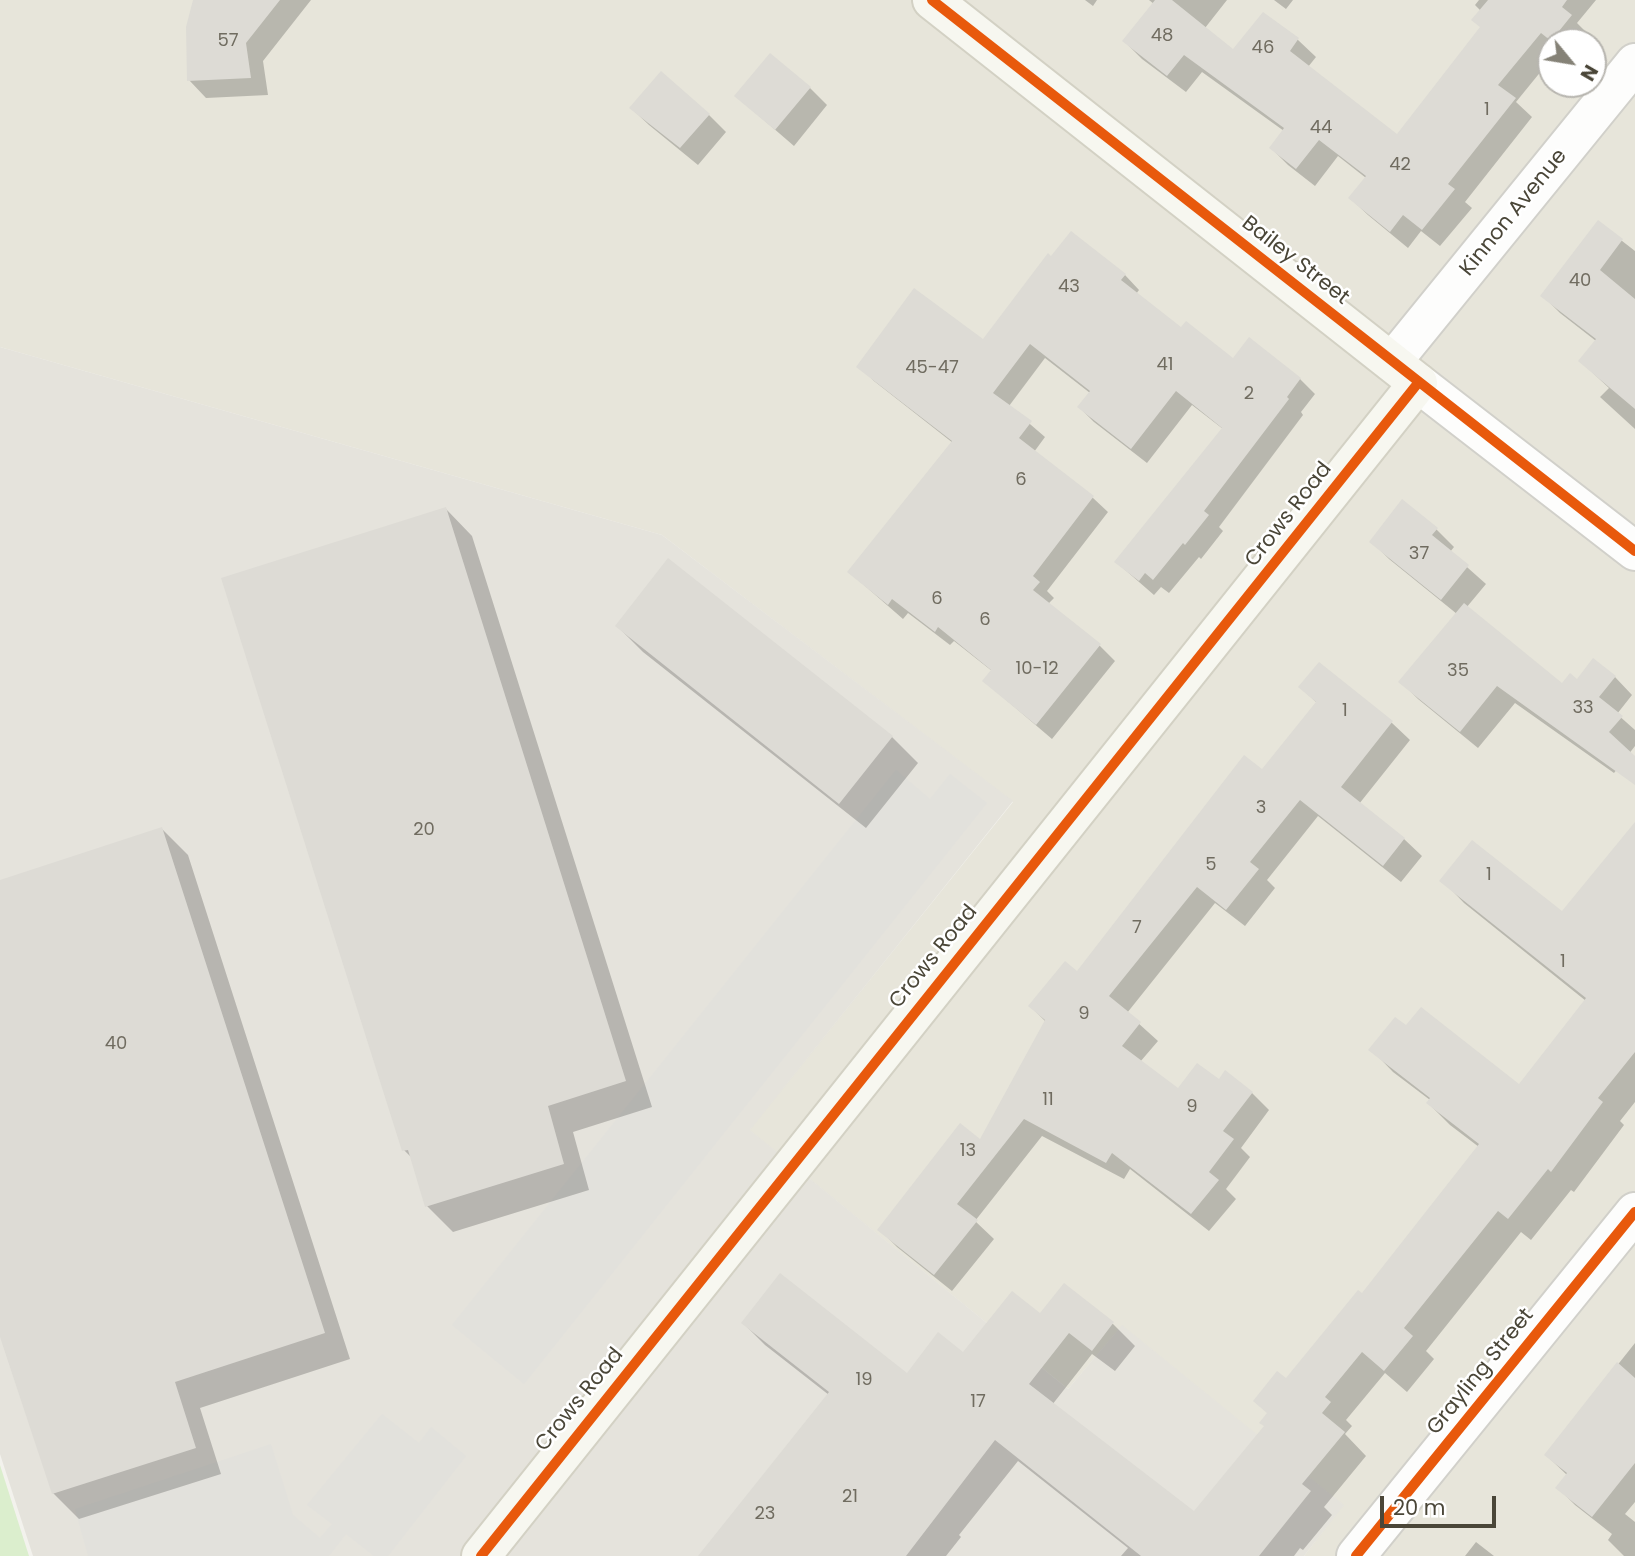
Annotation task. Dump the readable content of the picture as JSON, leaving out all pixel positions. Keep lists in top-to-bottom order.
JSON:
{
  "streets": {
    "street": [
      "Kinnon Avenue",
      "Bailey Street",
      "Crows Road",
      "Grayling Street"
    ]
  },
  "crossings": [
    ["Kinnon Avenue", "Bailey Street"],
    ["Kinnon Avenue", "Crows Road"],
    ["Bailey Street", "Crows Road"]
  ],
  "house_numbers": [
    "48",
    "57",
    "46",
    "1",
    "44",
    "42",
    "40",
    "43",
    "41",
    "45-47",
    "2",
    "6",
    "37",
    "6",
    "6",
    "10-12",
    "35",
    "33",
    "1",
    "3",
    "20",
    "5",
    "1",
    "7",
    "1",
    "9",
    "40",
    "11",
    "9",
    "13",
    "19",
    "17",
    "21",
    "23"
  ],
  "scale_bar": "20 m",
  "north": "bottom right"
}
